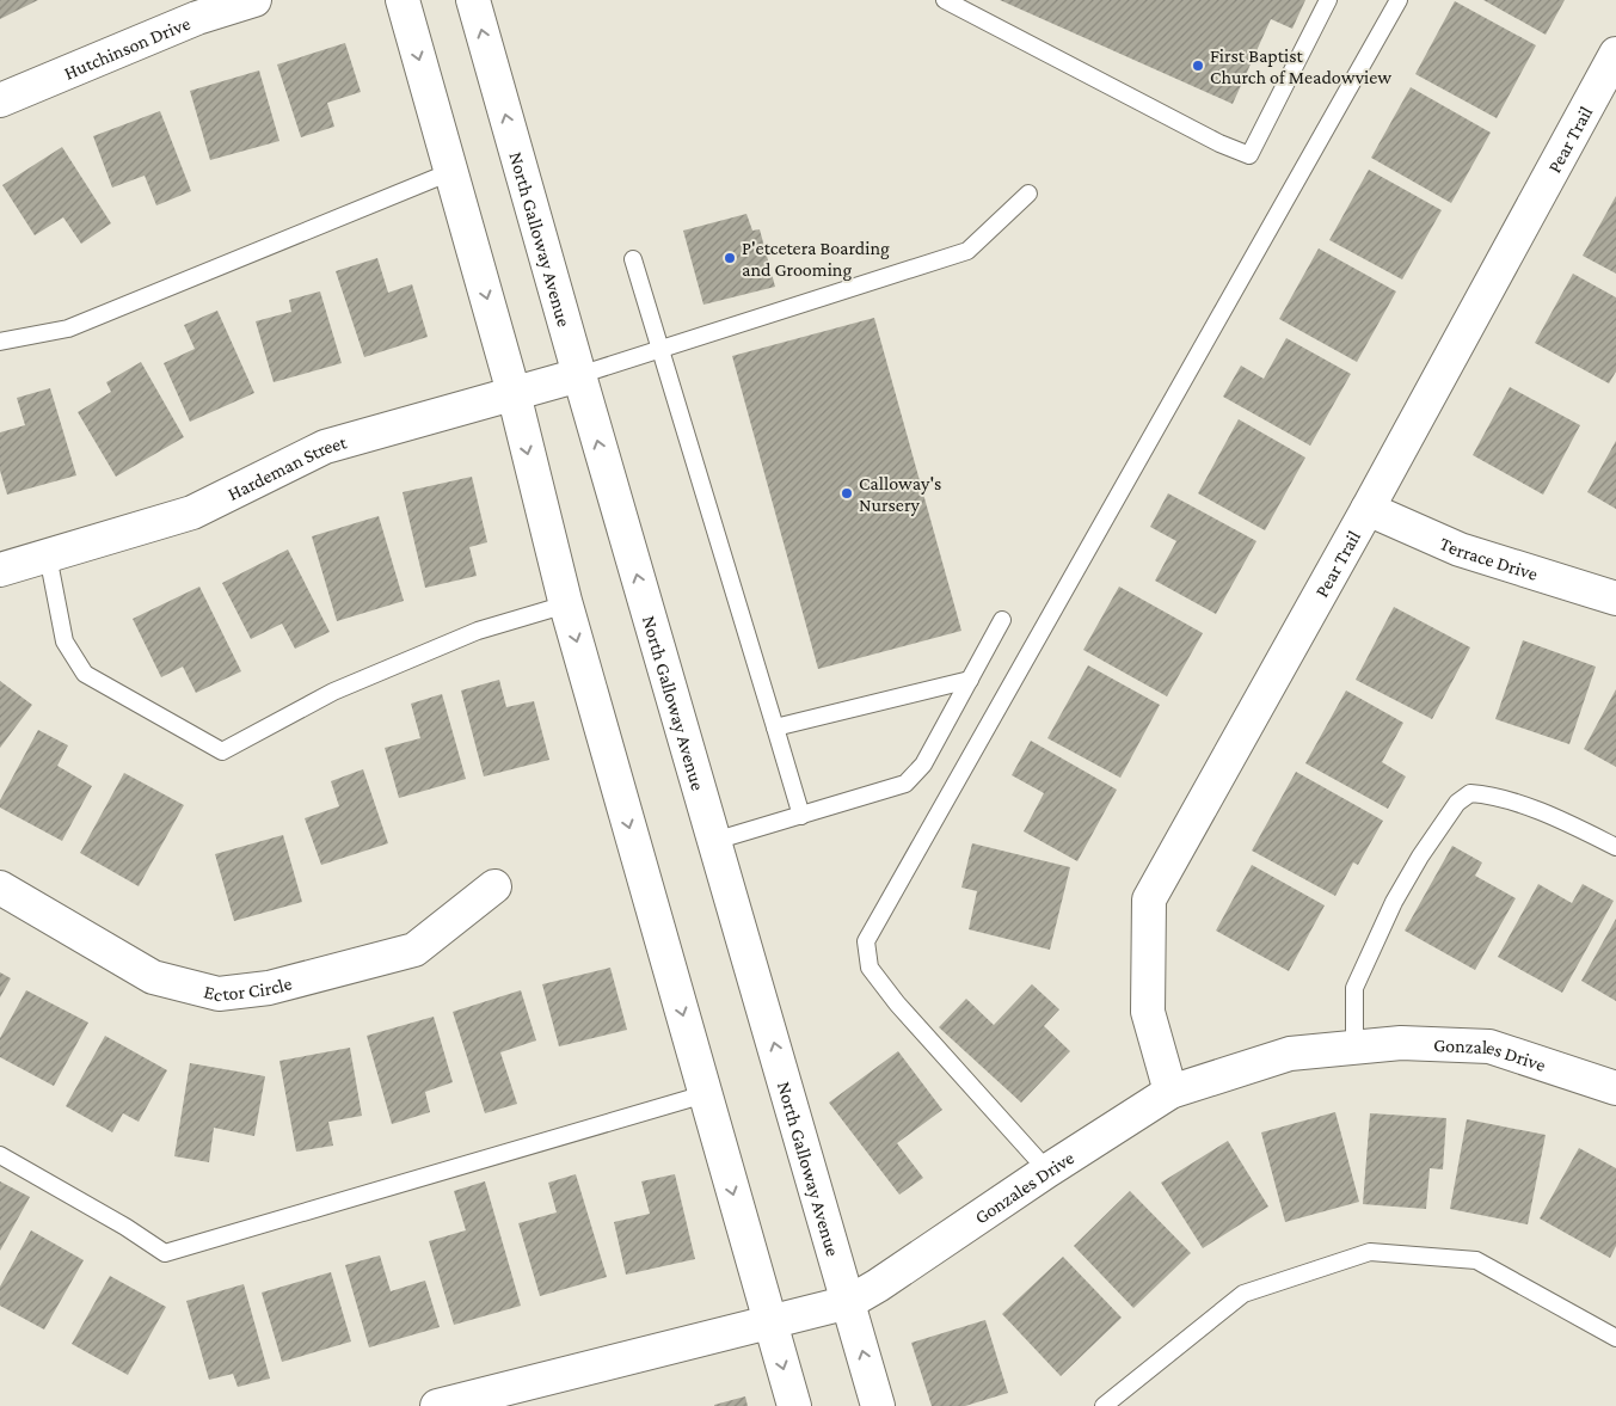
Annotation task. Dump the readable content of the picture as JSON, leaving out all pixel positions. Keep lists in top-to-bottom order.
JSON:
{
  "streets": {
    "street": [
      "Hutchinson Drive",
      "Pear Trail",
      "North Galloway Avenue",
      "Hardeman Street",
      "Terrace Drive",
      "Ector Circle",
      "Gonzales Drive"
    ]
  },
  "crossings": [
    ["Pear Trail", "Terrace Drive"],
    ["Pear Trail", "Gonzales Drive"],
    ["North Galloway Avenue", "Hardeman Street"],
    ["North Galloway Avenue", "Gonzales Drive"]
  ],
  "places": ["First Baptist Church of Meadowview", "P'etcetera Boarding and Grooming", "Calloway's Nursery"]
}
